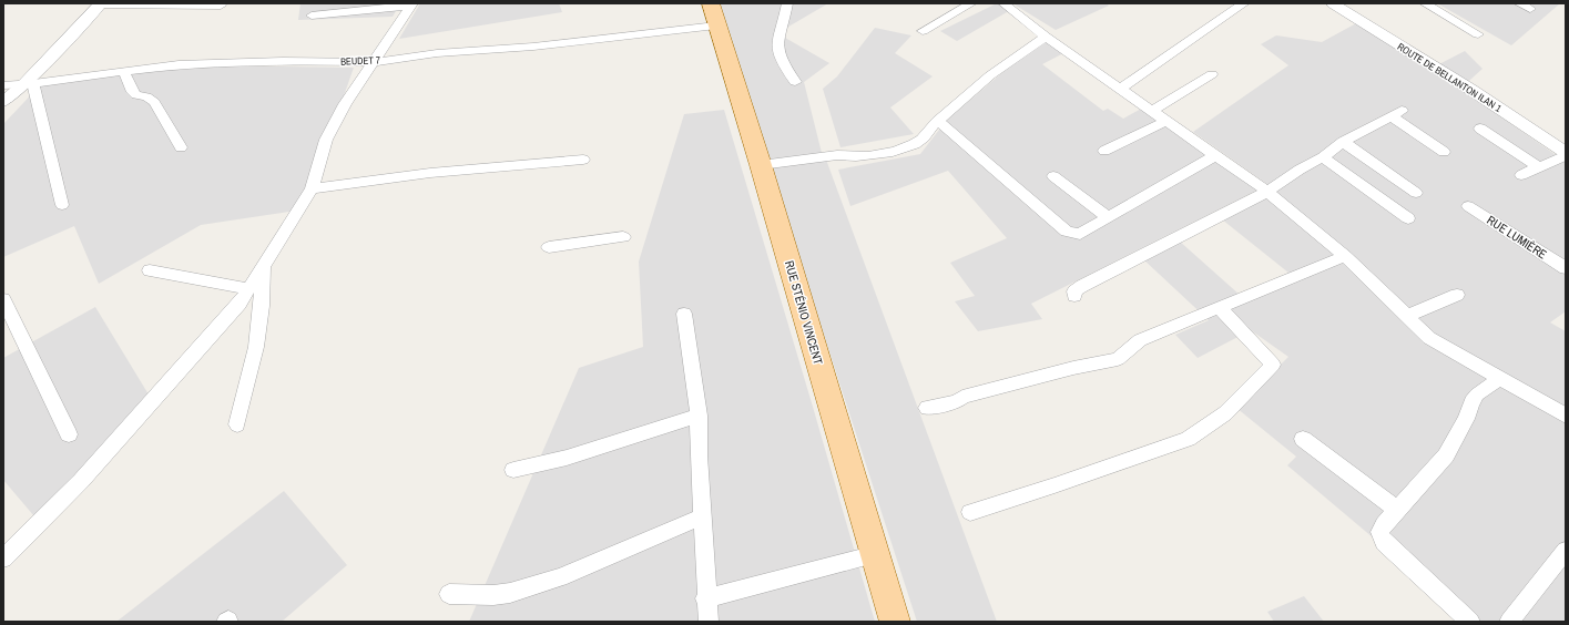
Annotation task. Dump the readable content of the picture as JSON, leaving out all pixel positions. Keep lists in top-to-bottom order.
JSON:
{
  "streets": {
    "main road": ["RUE STÉNIO VINCENT"],
    "street": ["BEUDET 7", "ROUTE DE BELLANTON ILAN 1", "RUE LUMIÈRE"]
  },
  "crossings": [
    ["BEUDET 7", "RUE STÉNIO VINCENT"]
  ]
}
